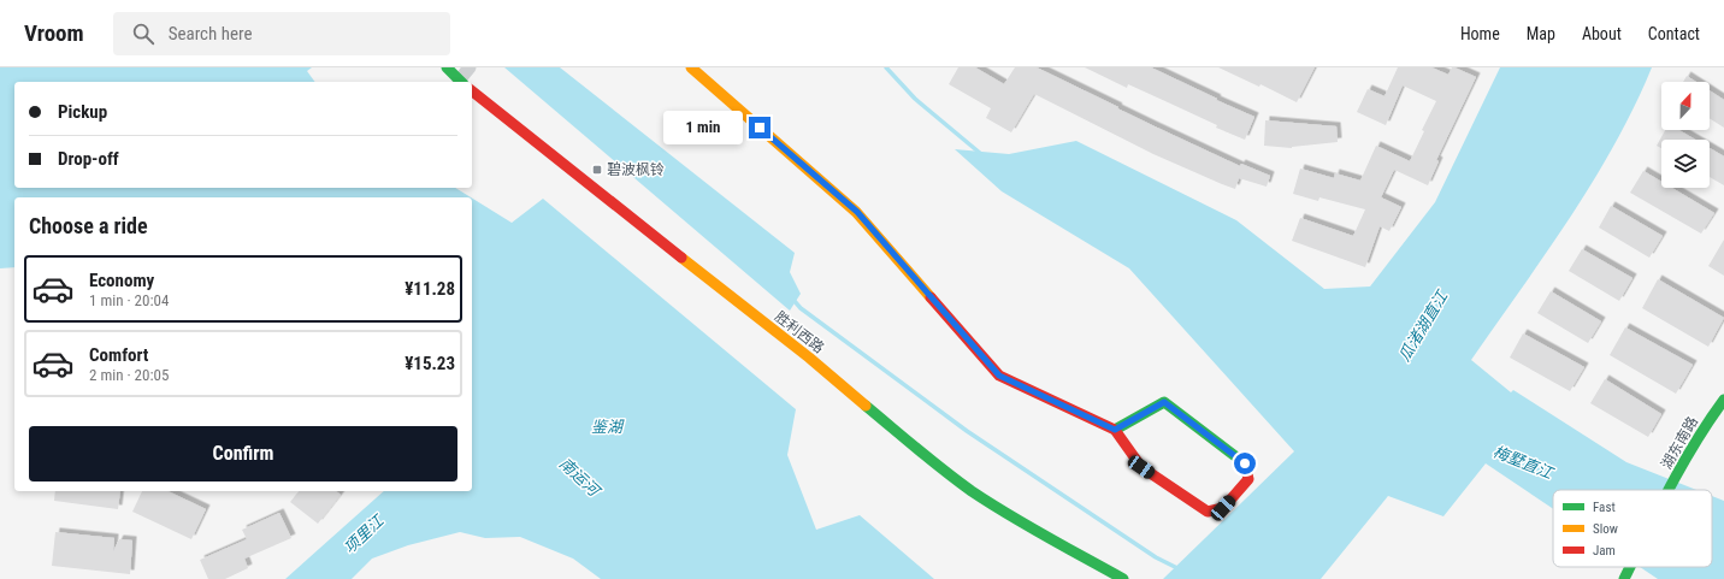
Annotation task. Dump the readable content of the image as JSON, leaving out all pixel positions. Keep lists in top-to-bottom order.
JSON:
{
  "streets": {
    "street": ["胜利西路", "湖东南路"]
  },
  "water": [
    "瓜渚湖直江",
    "鉴湖",
    "梅墅直江",
    "南运河",
    "项里江"
  ],
  "places": {
    "transit": ["碧波枫铃"]
  },
  "legend": ["Fast", "Slow", "Jam"],
  "north": "top",
  "page": {
    "header": "Vroom",
    "search": "Search here",
    "nav": [
      "Home",
      "Map",
      "About",
      "Contact"
    ],
    "banner": ["Pickup", "Drop-off"],
    "bubble": "1 min",
    "heading": "Choose a ride",
    "list": [
      {
        "name": "Economy",
        "note": "1 min · 20:04",
        "value": "¥11.28"
      },
      {
        "name": "Comfort",
        "note": "2 min · 20:05",
        "value": "¥15.23"
      }
    ],
    "buttons": "Confirm"
  }
}
